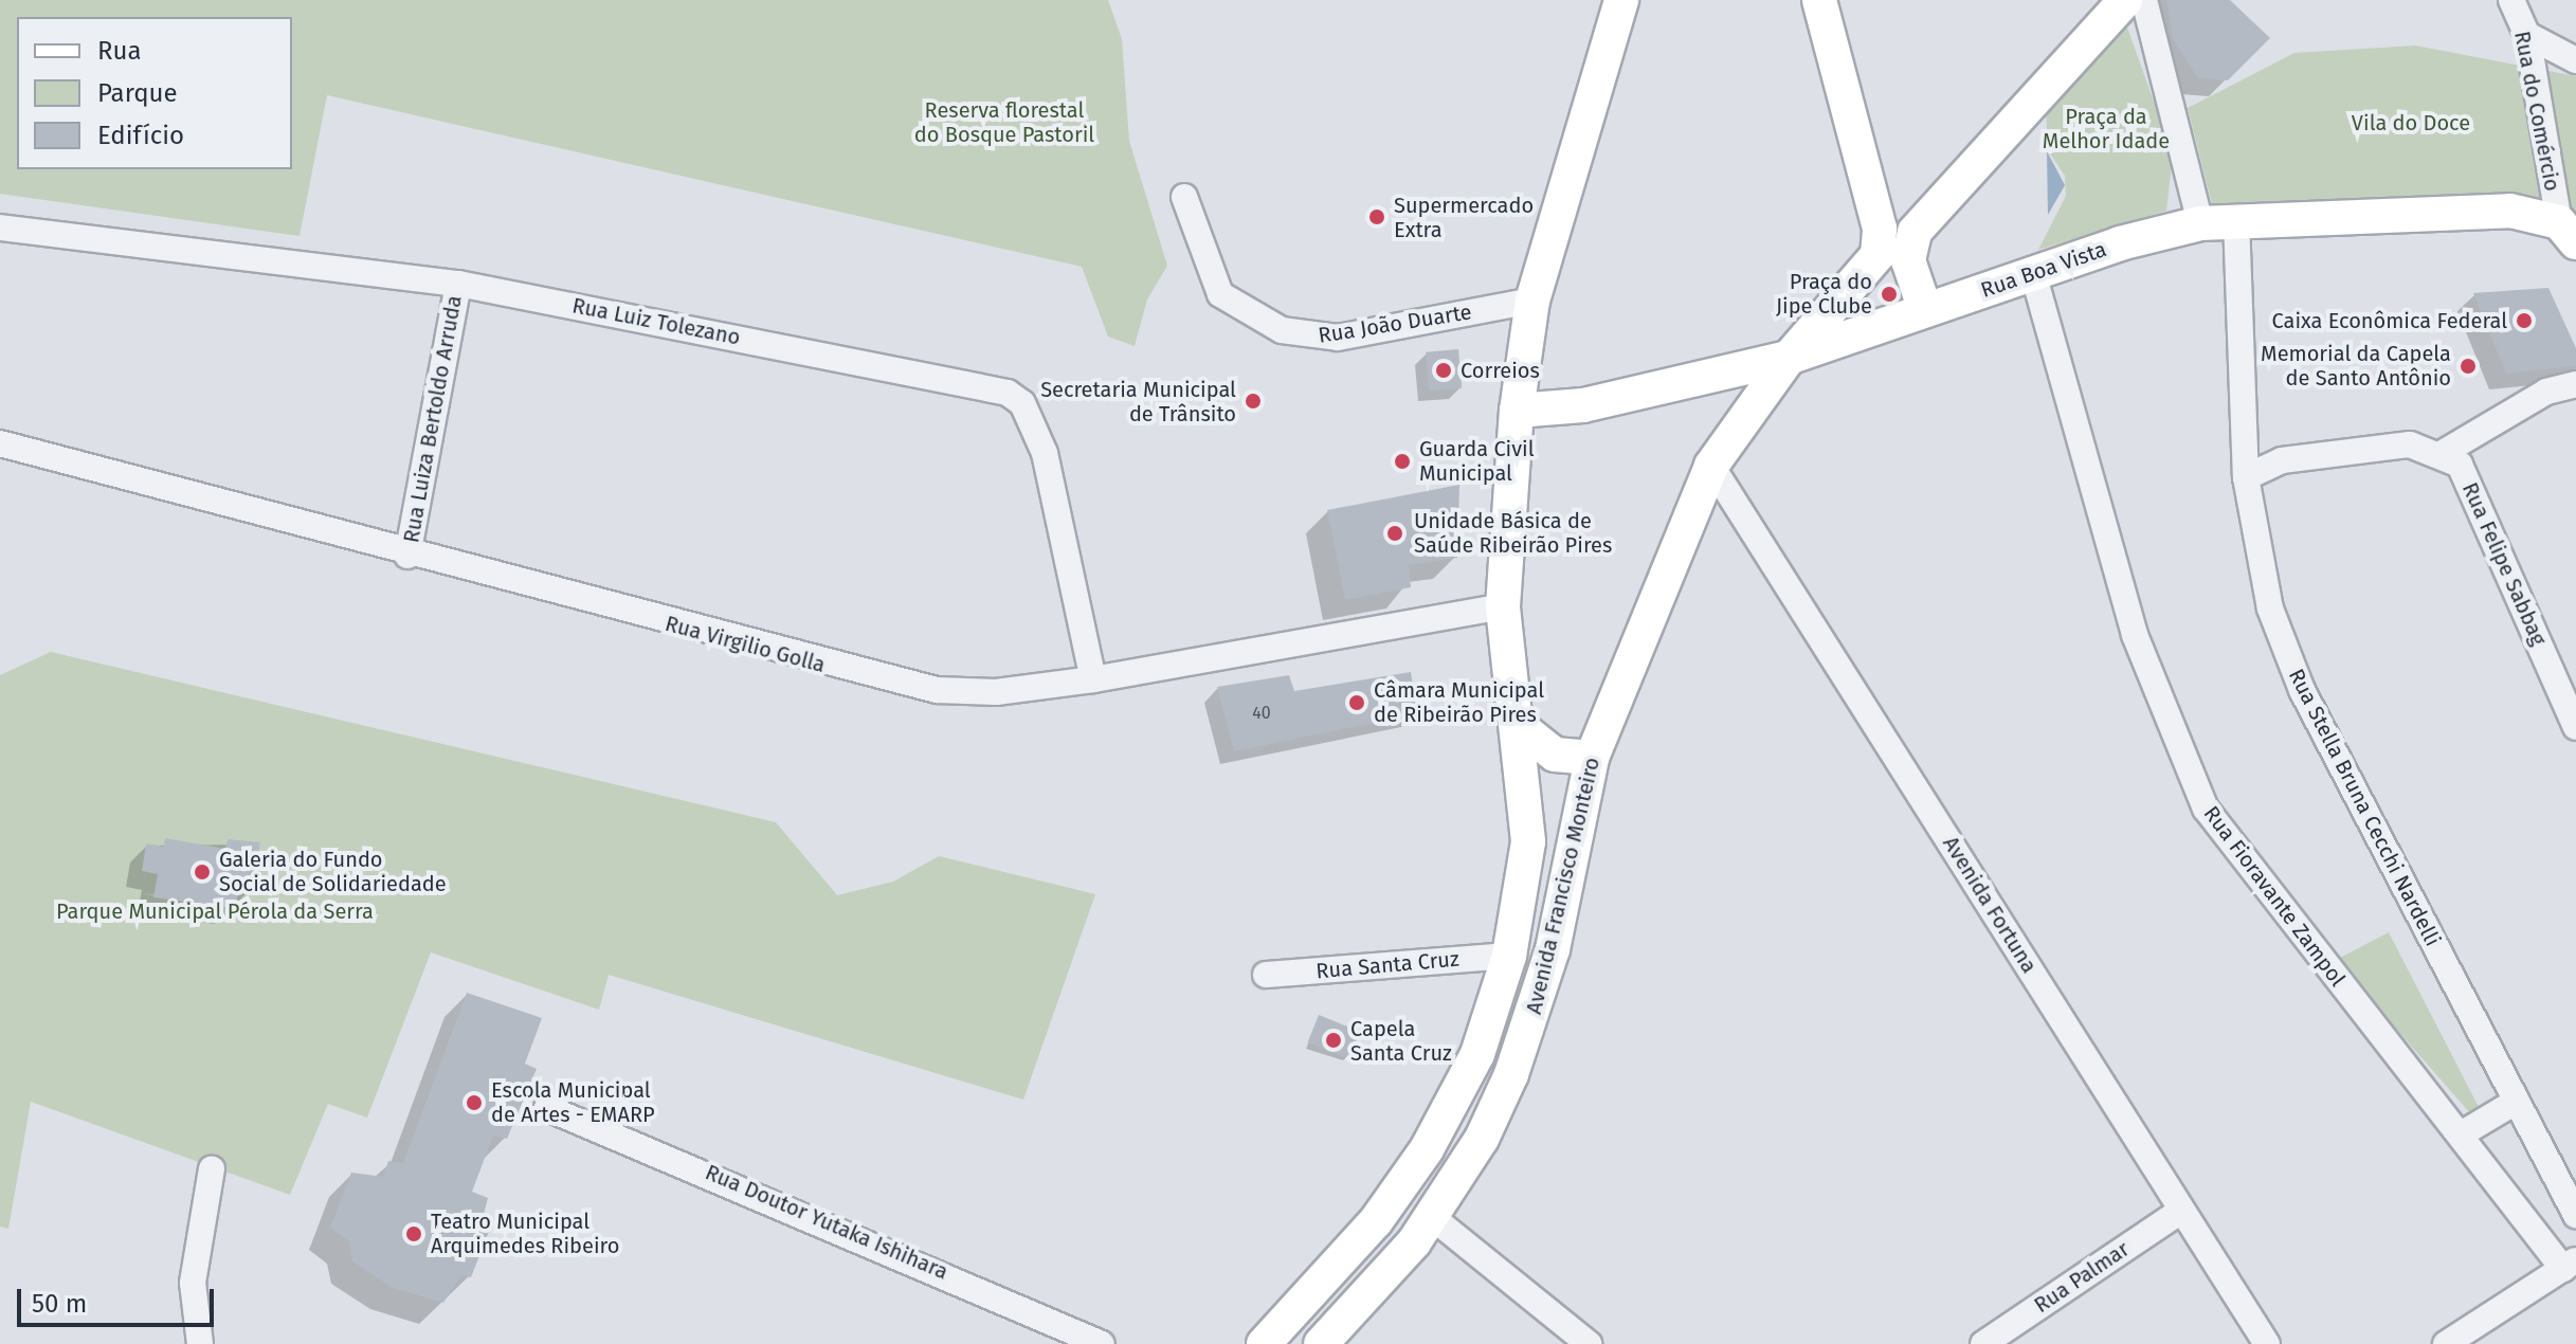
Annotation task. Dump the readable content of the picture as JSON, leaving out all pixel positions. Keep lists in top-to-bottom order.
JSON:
{
  "streets": {
    "main road": ["Rua Boa Vista", "Avenida Francisco Monteiro"],
    "street": [
      "Rua do Comércio",
      "Rua Luiz Tolezano",
      "Rua João Duarte",
      "Rua Luiza Bertoldo Arruda",
      "Rua Felipe Sabbag",
      "Rua Virgilio Golla",
      "Rua Stella Bruna Cecchi Nardelli",
      "Rua Fioravante Zampol",
      "Avenida Fortuna",
      "Rua Santa Cruz",
      "Rua Doutor Yutaka Ishihara",
      "Rua Palmar"
    ]
  },
  "crossings": [
    ["Rua do Comércio", "Rua Boa Vista"],
    ["Rua Boa Vista", "Rua Stella Bruna Cecchi Nardelli"],
    ["Rua Boa Vista", "Avenida Francisco Monteiro"],
    ["Rua Boa Vista", "Rua Fioravante Zampol"],
    ["Rua Luiz Tolezano", "Rua Luiza Bertoldo Arruda"],
    ["Rua Luiz Tolezano", "Rua Virgilio Golla"],
    ["Rua João Duarte", "Avenida Francisco Monteiro"],
    ["Rua Luiza Bertoldo Arruda", "Rua Virgilio Golla"],
    ["Rua Virgilio Golla", "Avenida Francisco Monteiro"],
    ["Avenida Francisco Monteiro", "Avenida Fortuna"],
    ["Avenida Francisco Monteiro", "Rua Santa Cruz"],
    ["Avenida Fortuna", "Rua Palmar"]
  ],
  "parks": [
    "Reserva florestal do Bosque Pastoril",
    "Praça da Melhor Idade",
    "Vila do Doce",
    "Parque Municipal Pérola da Serra"
  ],
  "places": [
    "Supermercado Extra",
    "Praça do Jipe Clube",
    "Caixa Econômica Federal",
    "Memorial da Capela de Santo Antônio",
    "Correios",
    "Secretaria Municipal de Trânsito",
    "Guarda Civil Municipal",
    "Unidade Básica de Saúde Ribeirão Pires",
    "Câmara Municipal de Ribeirão Pires",
    "Galeria do Fundo Social de Solidariedade",
    "Capela Santa Cruz",
    "Escola Municipal de Artes - EMARP",
    "Teatro Municipal Arquimedes Ribeiro"
  ],
  "house_numbers": ["40"],
  "legend": ["Rua", "Parque", "Edifício"],
  "scale_bar": "50 m"
}
